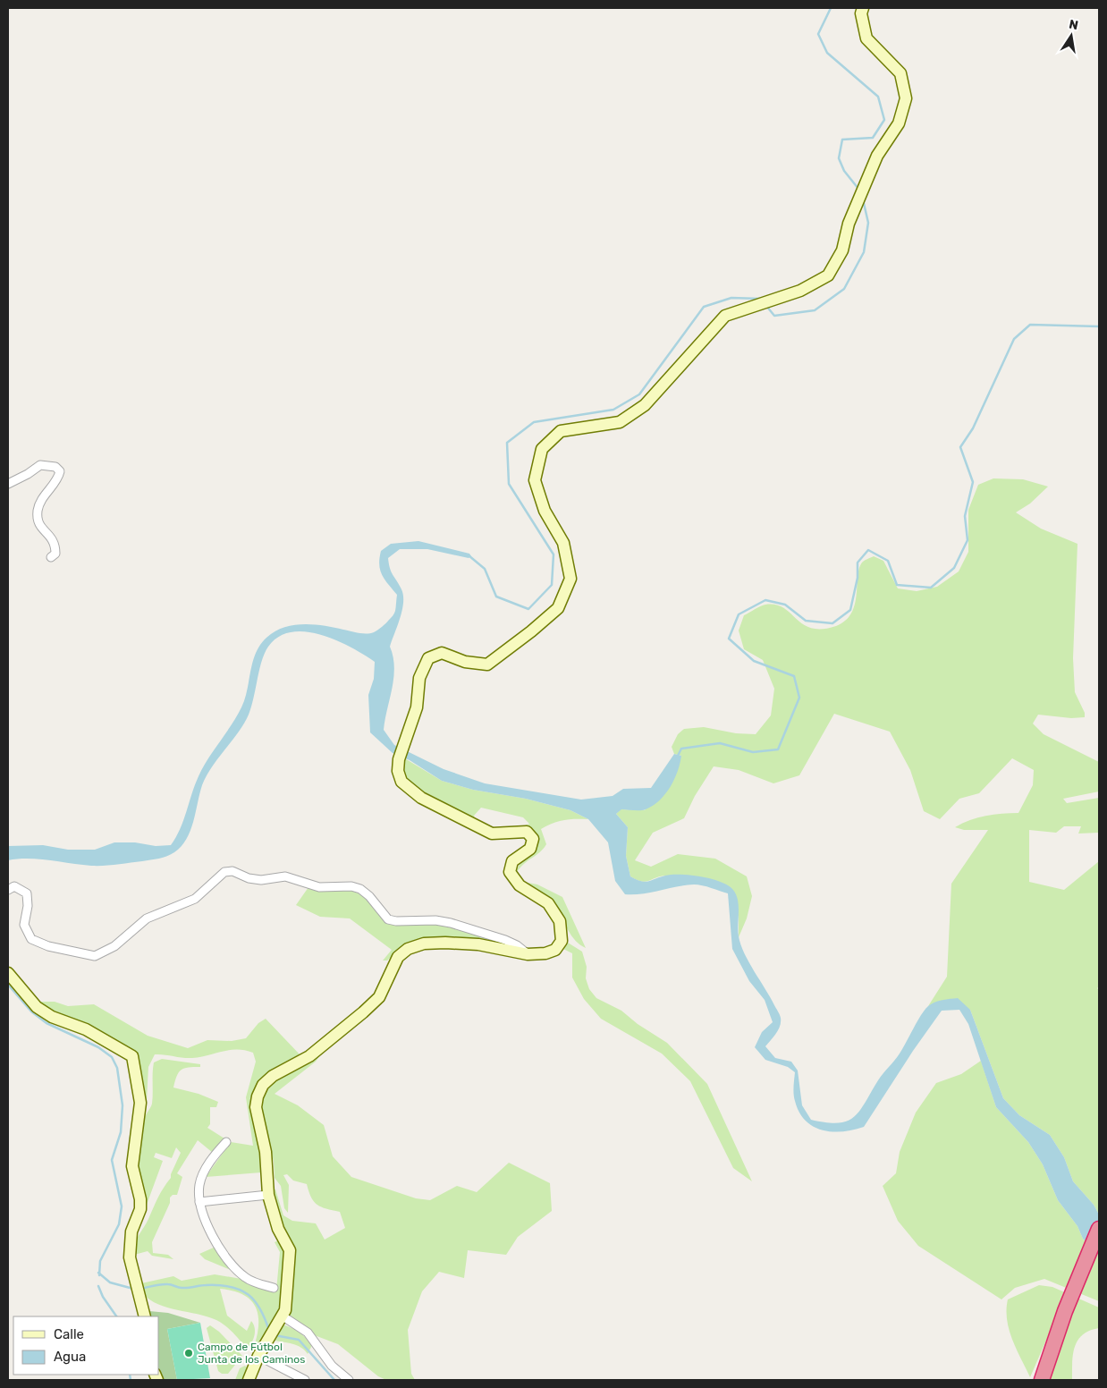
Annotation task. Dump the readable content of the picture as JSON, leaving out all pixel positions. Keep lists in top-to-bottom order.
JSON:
{
  "places": ["Campo de Fútbol Junta de los Caminos"],
  "legend": ["Calle", "Agua"],
  "north": "top"
}
